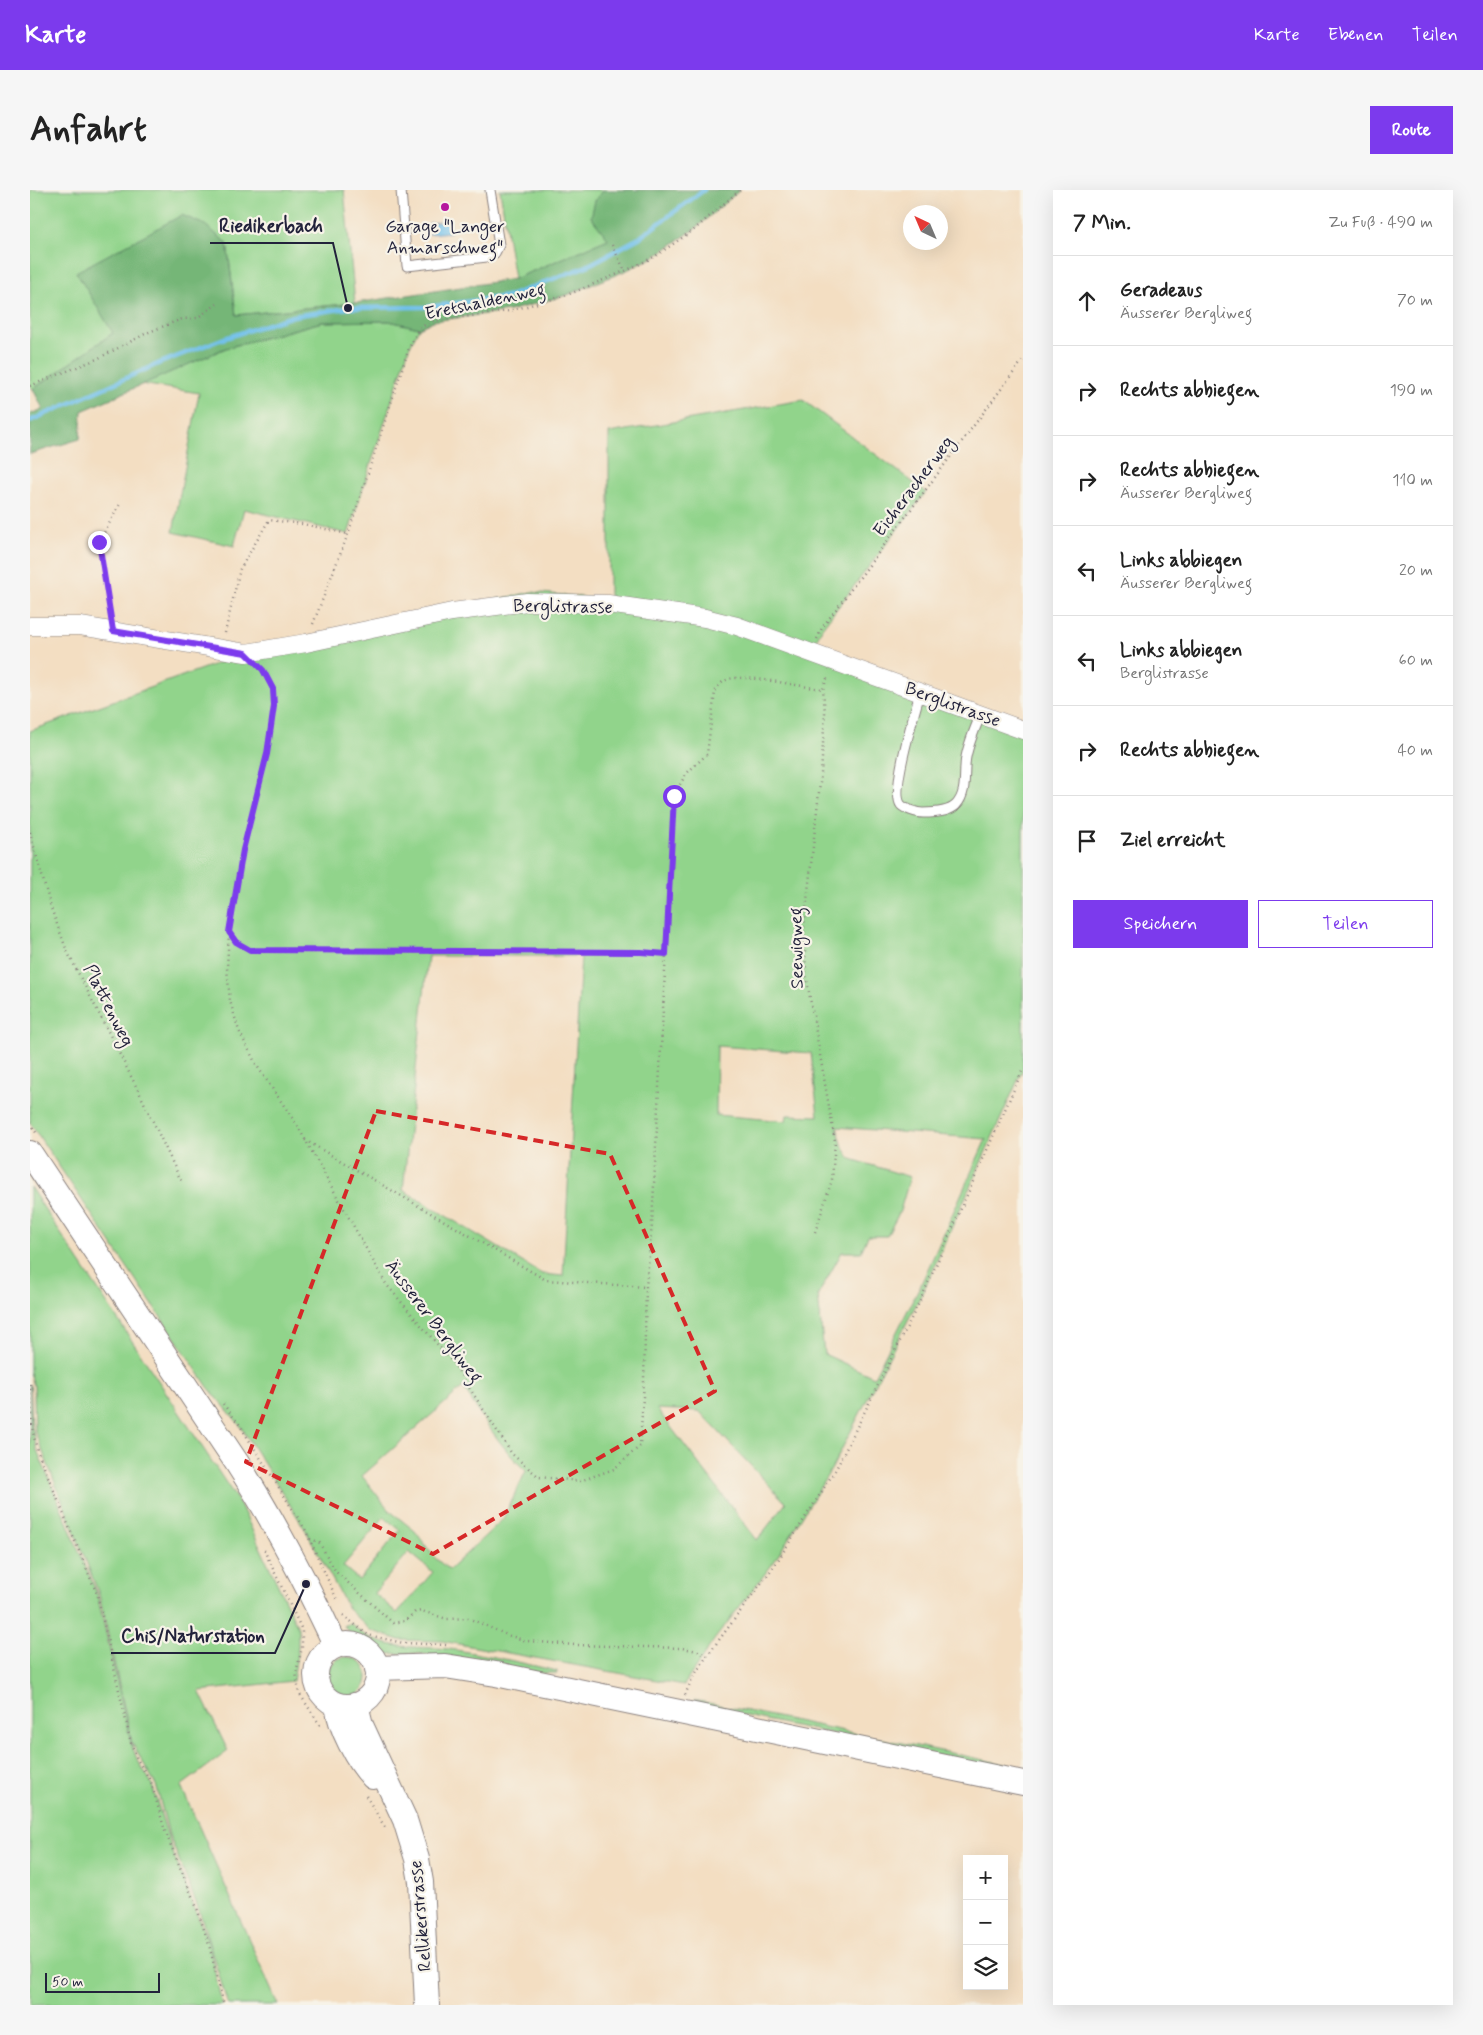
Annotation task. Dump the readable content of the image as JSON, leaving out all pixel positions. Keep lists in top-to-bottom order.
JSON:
{
  "streets": {
    "main road": ["Rellikerstrasse"],
    "street": ["Berglistrasse"],
    "path": [
      "Eretshaldenweg",
      "Eicheracherweg",
      "Seewigweg",
      "Plattenweg",
      "Äusserer Bergliweg"
    ]
  },
  "crossings": [
    ["Eretshaldenweg", "Berglistrasse"],
    ["Berglistrasse", "Äusserer Bergliweg"],
    ["Seewigweg", "Äusserer Bergliweg"]
  ],
  "places": ["Garage \"Langer Anmarschweg\"", "Riedikerbach", "Chis/Naturstation"],
  "scale_bar": "50 m",
  "north": "top left",
  "page": {
    "header": "Karte",
    "nav": ["Karte", "Ebenen", "Teilen"],
    "buttons": [
      "Route",
      ["Speichern", "Teilen"]
    ],
    "title": "Anfahrt",
    "heading": ["7 Min.", "Zu Fuß · 490 m"],
    "list": [
      ["Geradeaus", "Äusserer Bergliweg", "70 m"],
      ["Rechts abbiegen", "190 m"],
      ["Rechts abbiegen", "Äusserer Bergliweg", "110 m"],
      ["Links abbiegen", "Äusserer Bergliweg", "20 m"],
      ["Links abbiegen", "Berglistrasse", "60 m"],
      ["Rechts abbiegen", "40 m"],
      "Ziel erreicht"
    ],
    "map_buttons": ["+", "−"],
    "scale": "50 m"
  }
}
